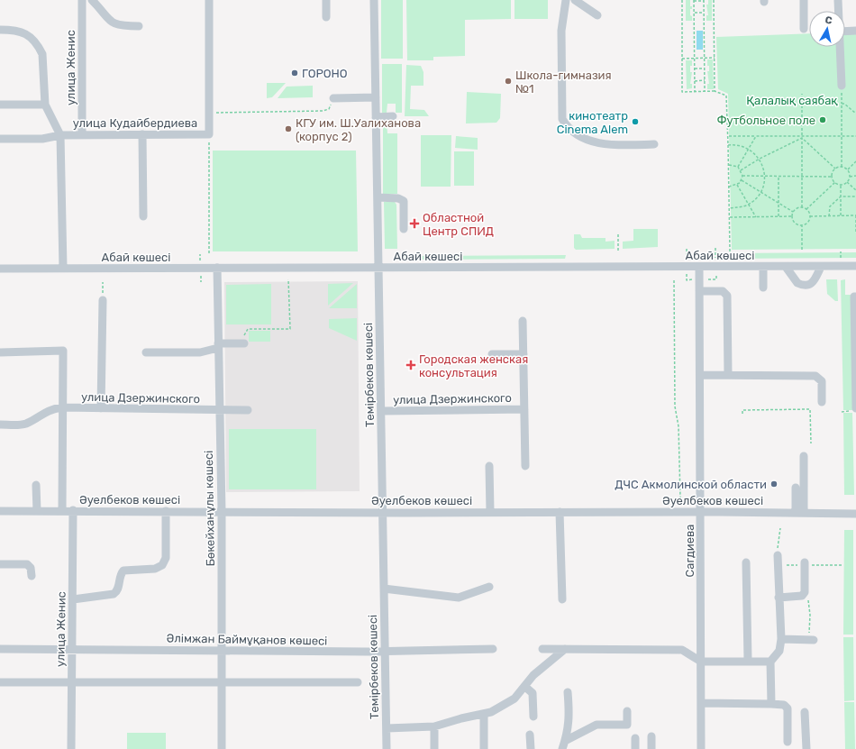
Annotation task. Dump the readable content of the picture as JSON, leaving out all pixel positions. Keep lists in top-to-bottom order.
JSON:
{
  "streets": {
    "street": [
      "улица Женис",
      "улица Кудайбердиева",
      "Абай көшесі",
      "Темірбеков көшесі",
      "улица Дзержинского",
      "Әуелбеков көшесі",
      "Бөкейханұлы көшесі",
      "Сагдиева",
      "Әлімжан Баймұқанов көшесі"
    ]
  },
  "crossings": [
    ["улица Женис", "улица Кудайбердиева"],
    ["улица Женис", "Әуелбеков көшесі"],
    ["улица Женис", "Әлімжан Баймұқанов көшесі"],
    ["Абай көшесі", "Темірбеков көшесі"],
    ["Абай көшесі", "Бөкейханұлы көшесі"],
    ["Абай көшесі", "Сагдиева"],
    ["Темірбеков көшесі", "улица Дзержинского"],
    ["Темірбеков көшесі", "Әуелбеков көшесі"],
    ["Темірбеков көшесі", "Әлімжан Баймұқанов көшесі"],
    ["улица Дзержинского", "Бөкейханұлы көшесі"],
    ["Әуелбеков көшесі", "Бөкейханұлы көшесі"],
    ["Әуелбеков көшесі", "Сагдиева"],
    ["Бөкейханұлы көшесі", "Әлімжан Баймұқанов көшесі"]
  ],
  "parks": ["Қалалық саябақ"],
  "places": {
    "other": [
      "ГОРОНО",
      "Школа-гимназия №1",
      "Футбольное поле",
      "кинотеатр Cinema Alem",
      "КГУ им. Ш.Уалиханова (корпус 2)",
      "ДЧС Акмолинской области"
    ],
    "health": ["Областной Центр СПИД", "Городская женская консультация"]
  },
  "north": "top"
}
